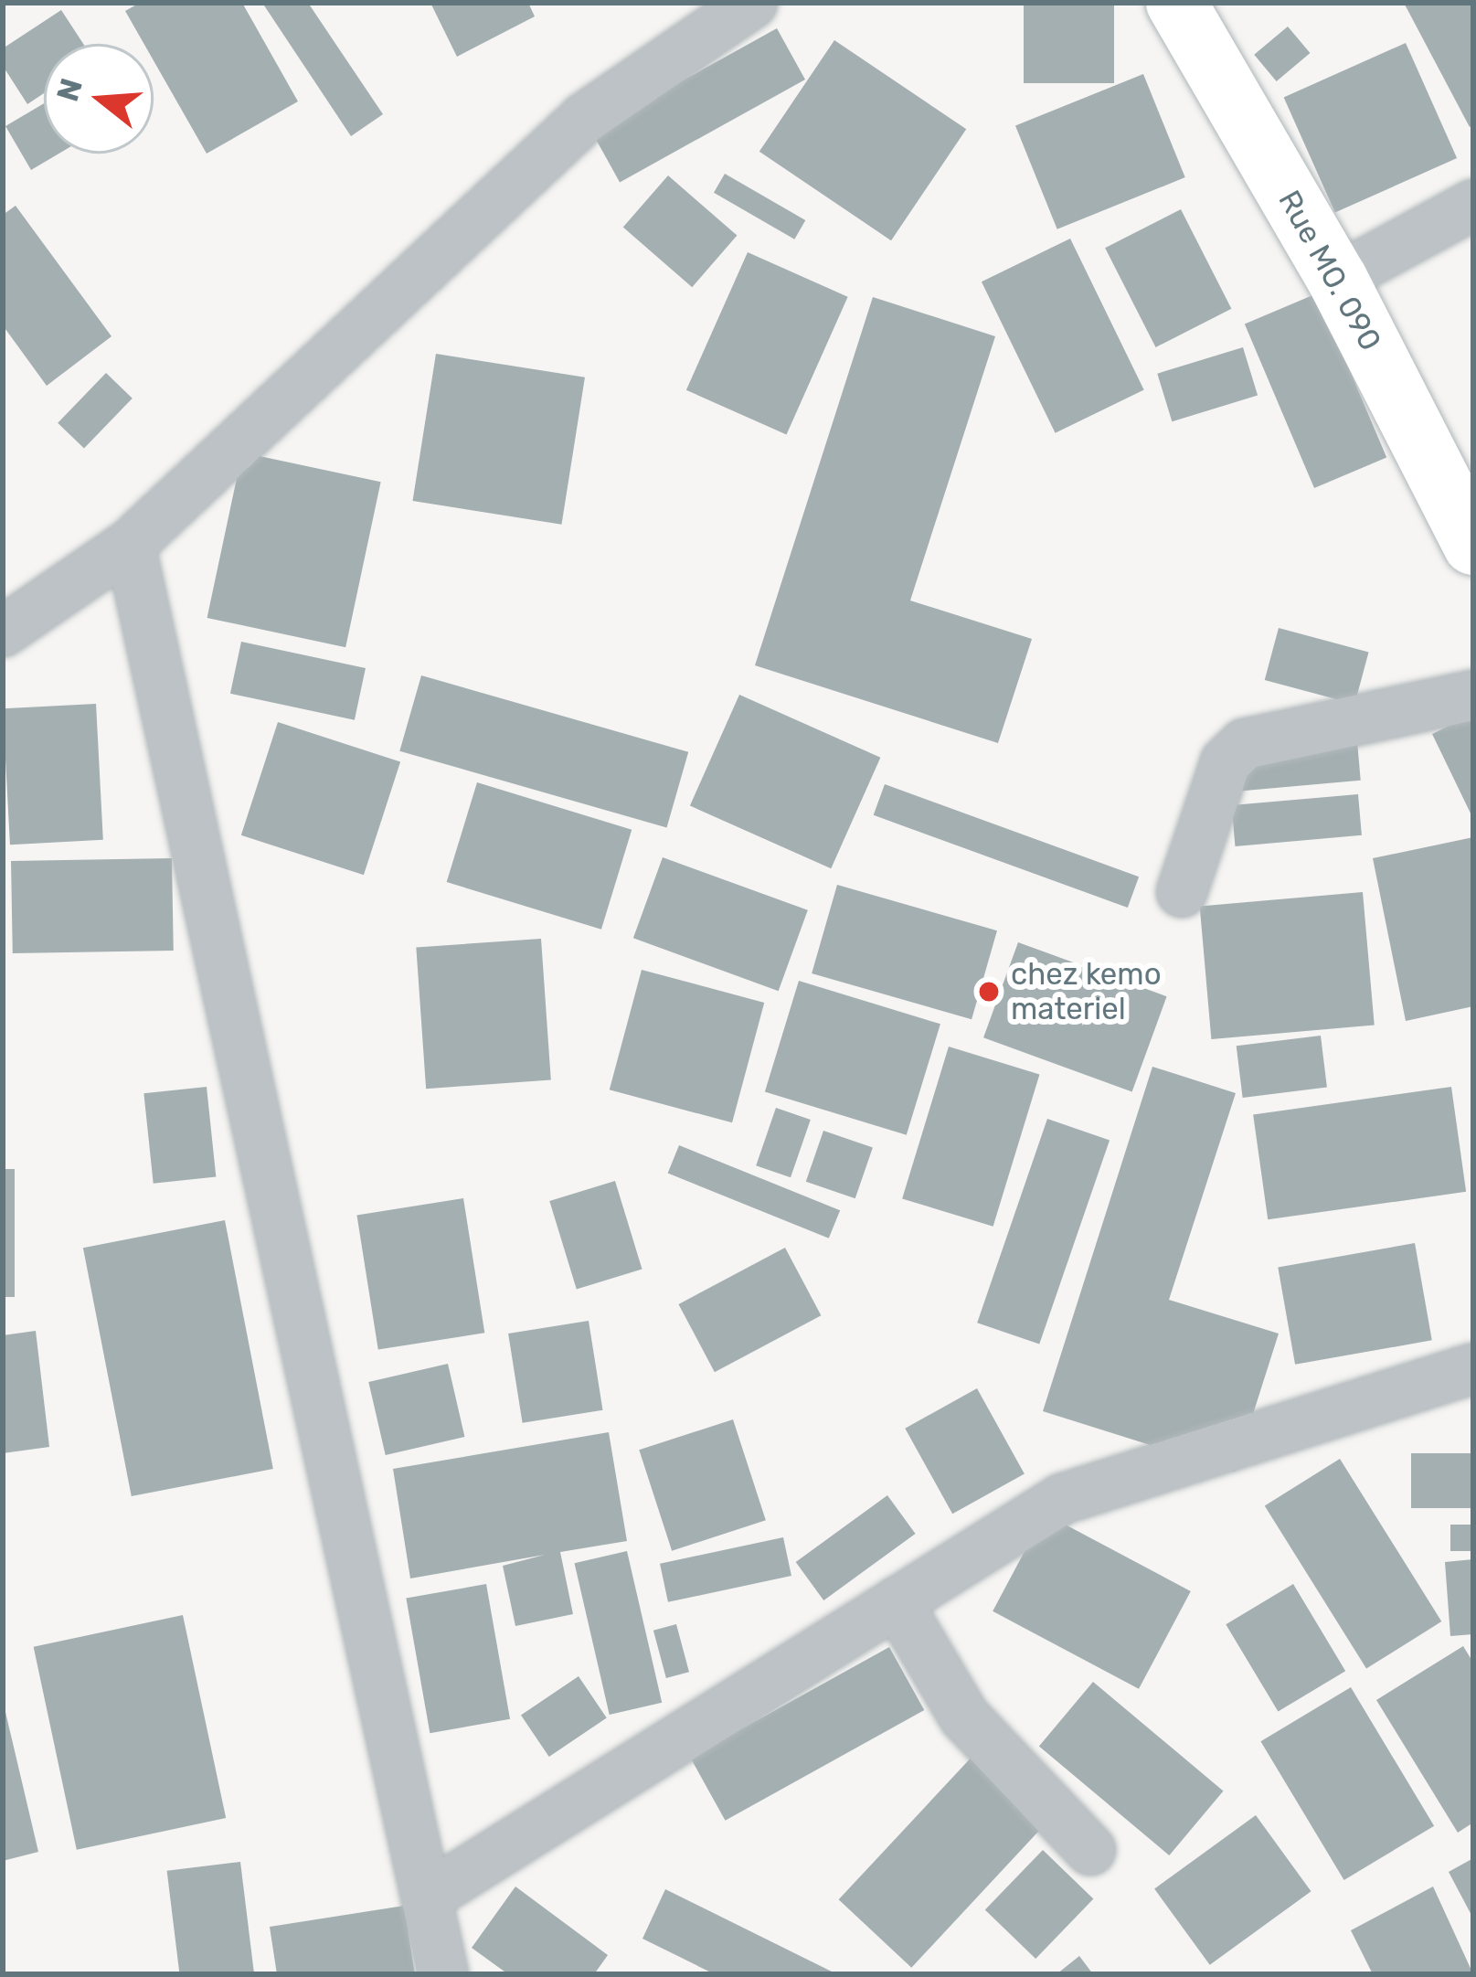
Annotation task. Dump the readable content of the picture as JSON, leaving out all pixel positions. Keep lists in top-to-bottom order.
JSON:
{
  "streets": {
    "street": ["Rue MO. 090"]
  },
  "places": ["chez kemo materiel"],
  "north": "left"
}
